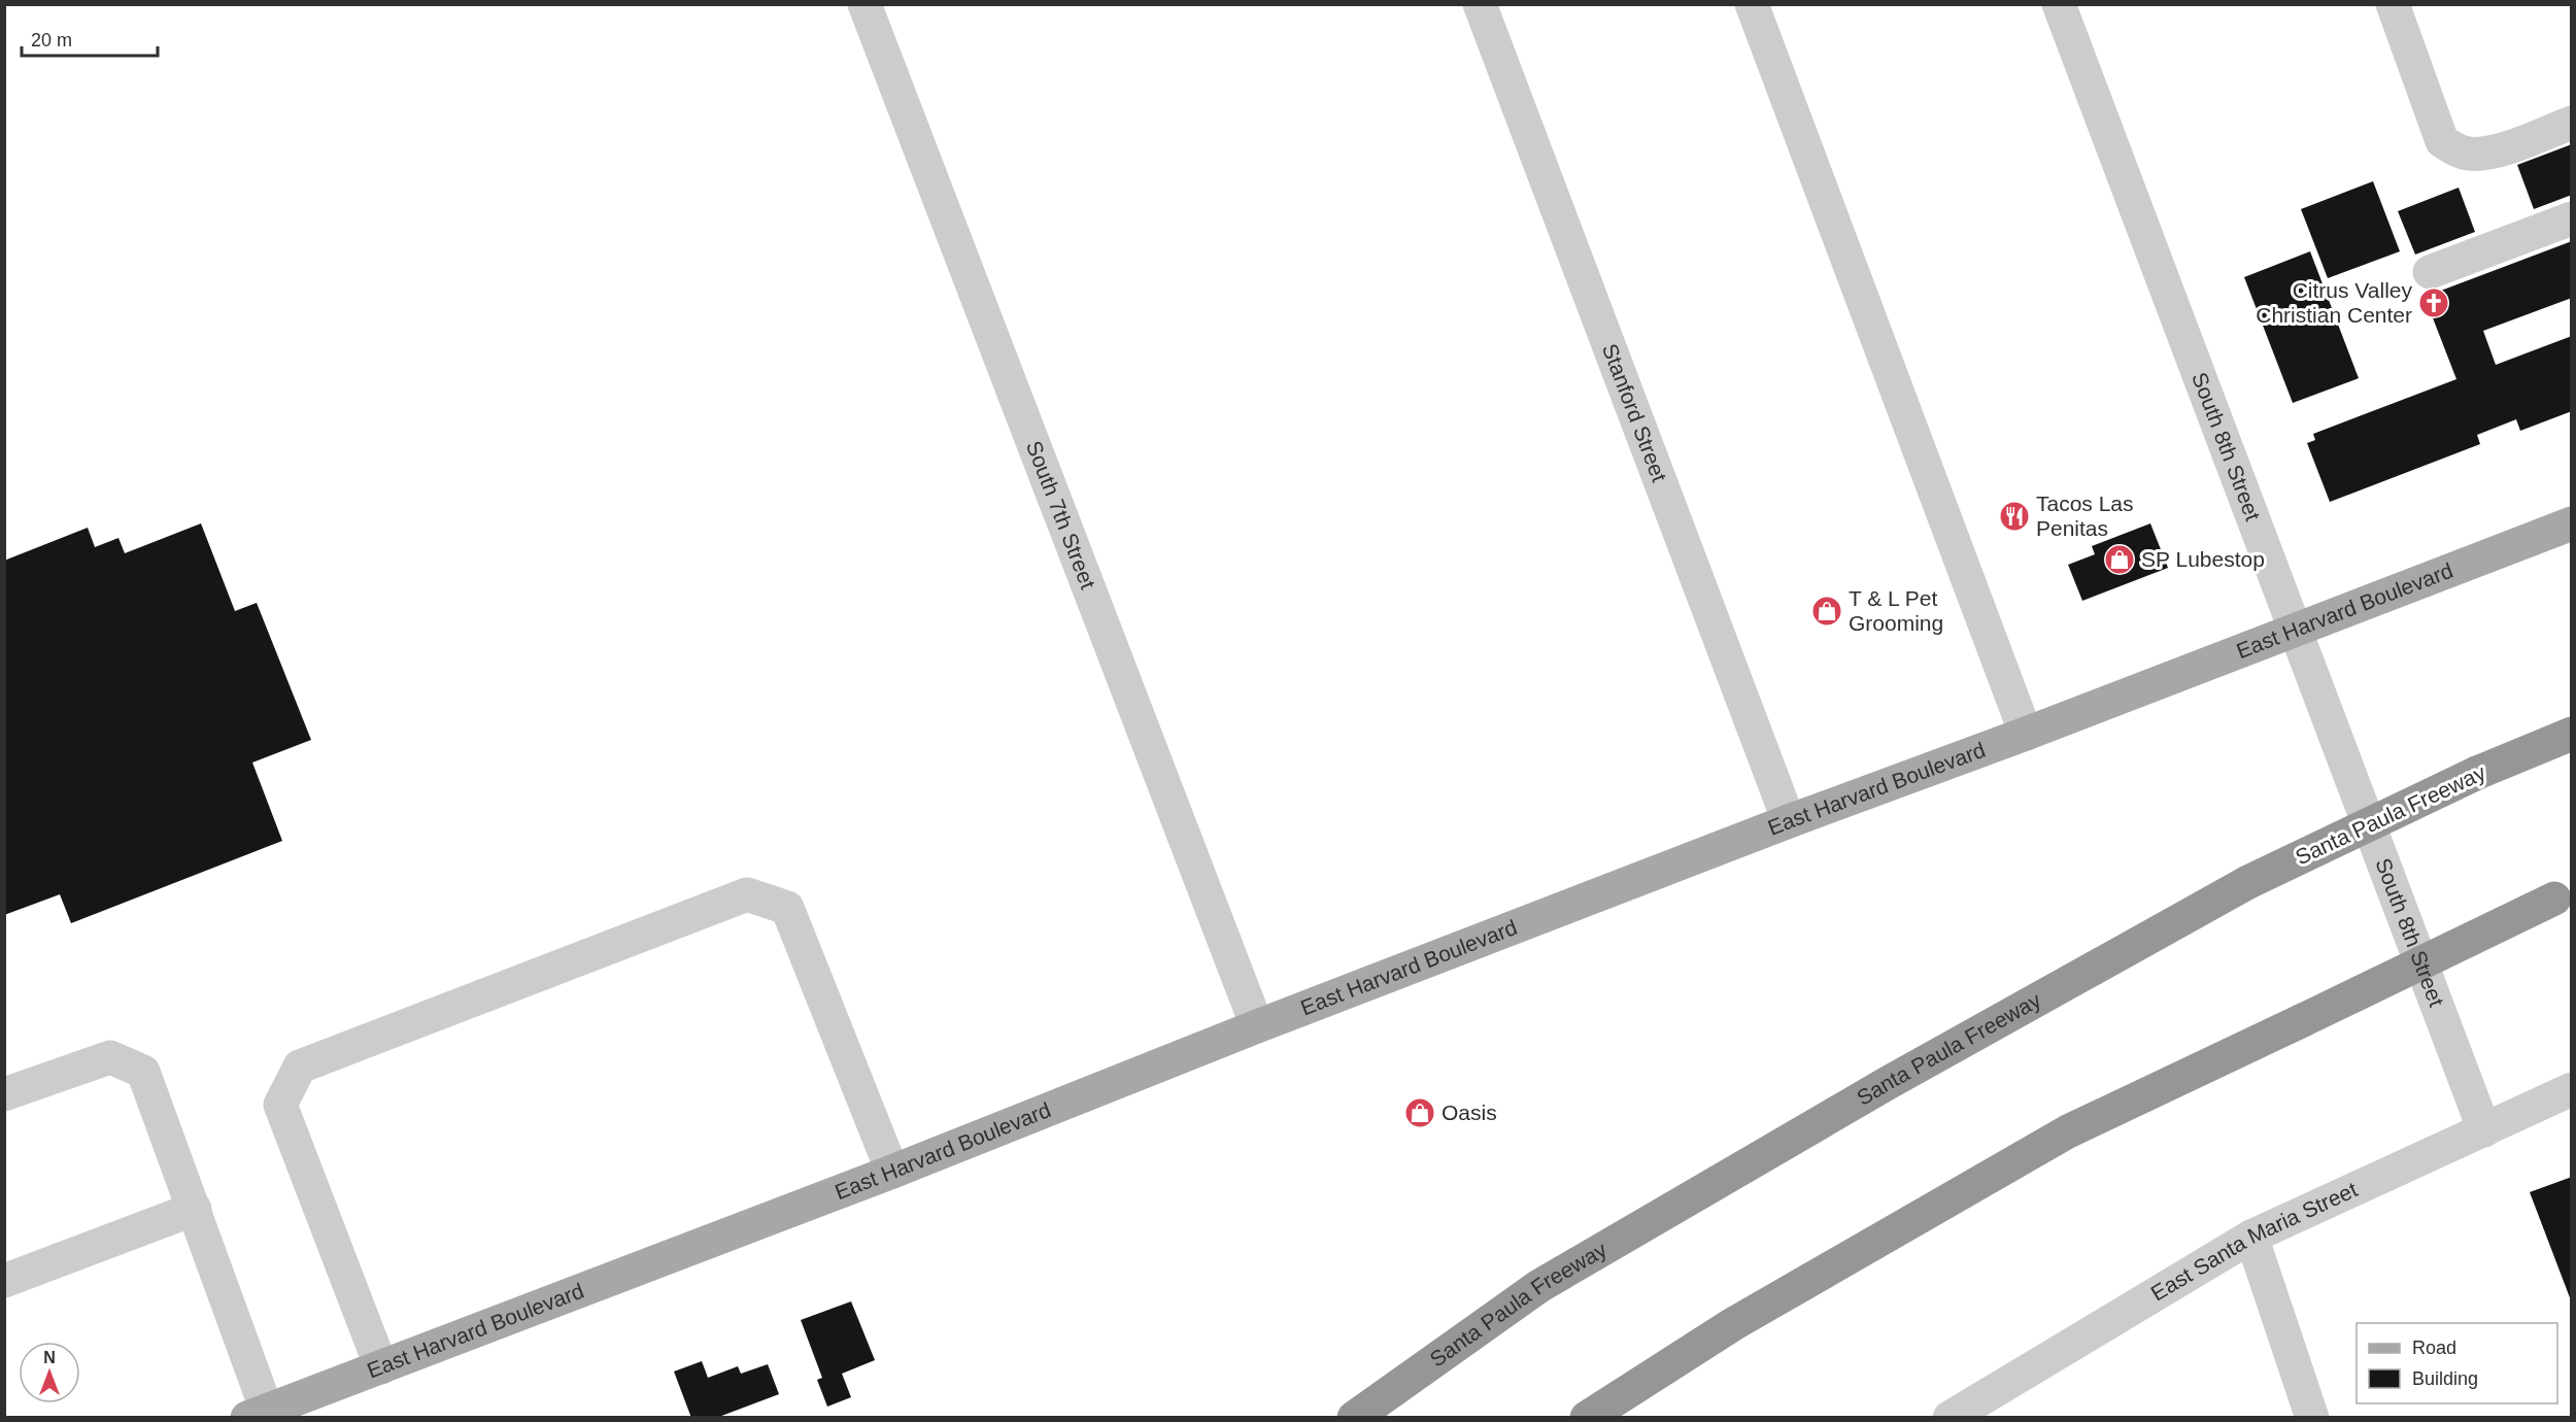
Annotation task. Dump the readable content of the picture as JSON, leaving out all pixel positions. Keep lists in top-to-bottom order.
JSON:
{
  "streets": {
    "highway": ["Santa Paula Freeway"],
    "main road": ["East Harvard Boulevard"],
    "street": [
      "Stanford Street",
      "South 8th Street",
      "South 7th Street",
      "East Santa Maria Street"
    ]
  },
  "crossings": [
    ["Stanford Street", "East Harvard Boulevard"],
    ["South 8th Street", "East Harvard Boulevard"],
    ["South 8th Street", "East Santa Maria Street"],
    ["South 7th Street", "East Harvard Boulevard"]
  ],
  "places": {
    "church": ["Citrus Valley Christian Center"],
    "restaurant": ["Tacos Las Penitas"],
    "shop": ["SP Lubestop", "T & L Pet Grooming", "Oasis"]
  },
  "legend": ["Road", "Building"],
  "scale_bar": "20 m",
  "north": "top"
}
